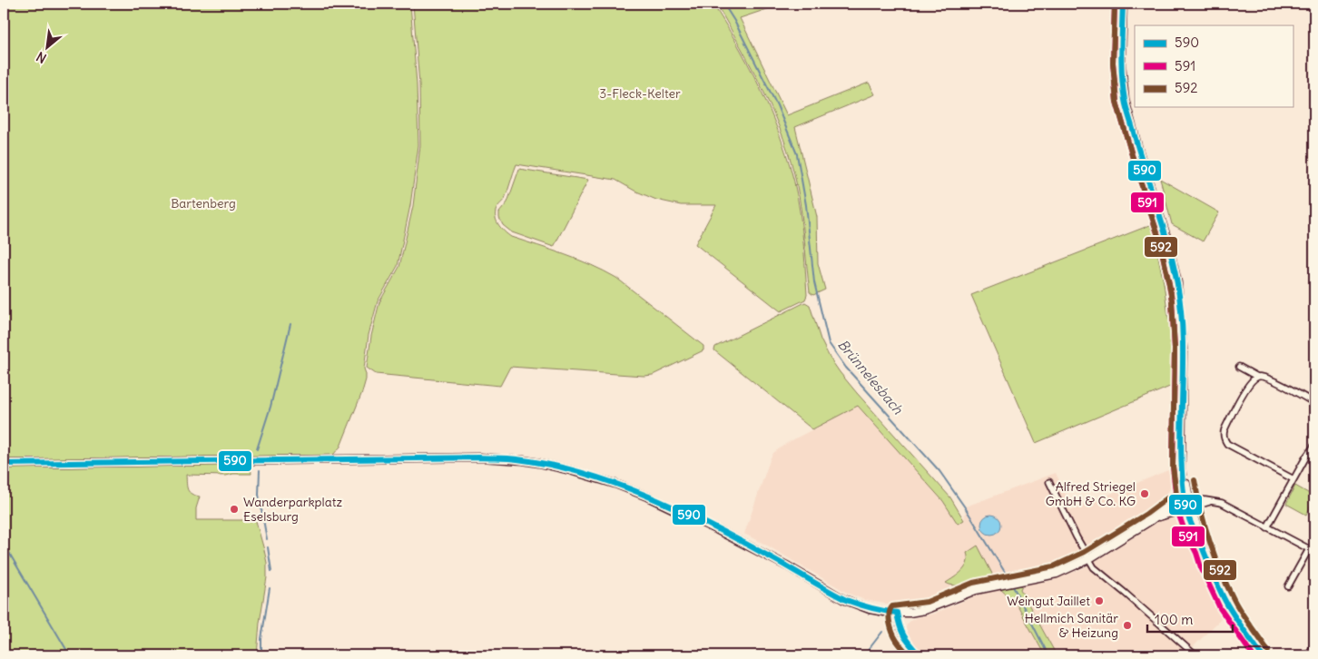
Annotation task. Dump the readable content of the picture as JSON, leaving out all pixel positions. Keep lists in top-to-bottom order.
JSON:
{
  "water": ["Brünnelesbach"],
  "parks": ["3-Fleck-Kelter", "Bartenberg"],
  "places": [
    "Alfred Striegel GmbH & Co. KG",
    "Wanderparkplatz Eselsburg",
    "Weingut Jaillet",
    "Hellmich Sanitär & Heizung"
  ],
  "lines": ["transit line 590", "transit line 591", "transit line 592"],
  "legend": ["590", "591", "592"],
  "scale_bar": "100 m",
  "north": "bottom left"
}
